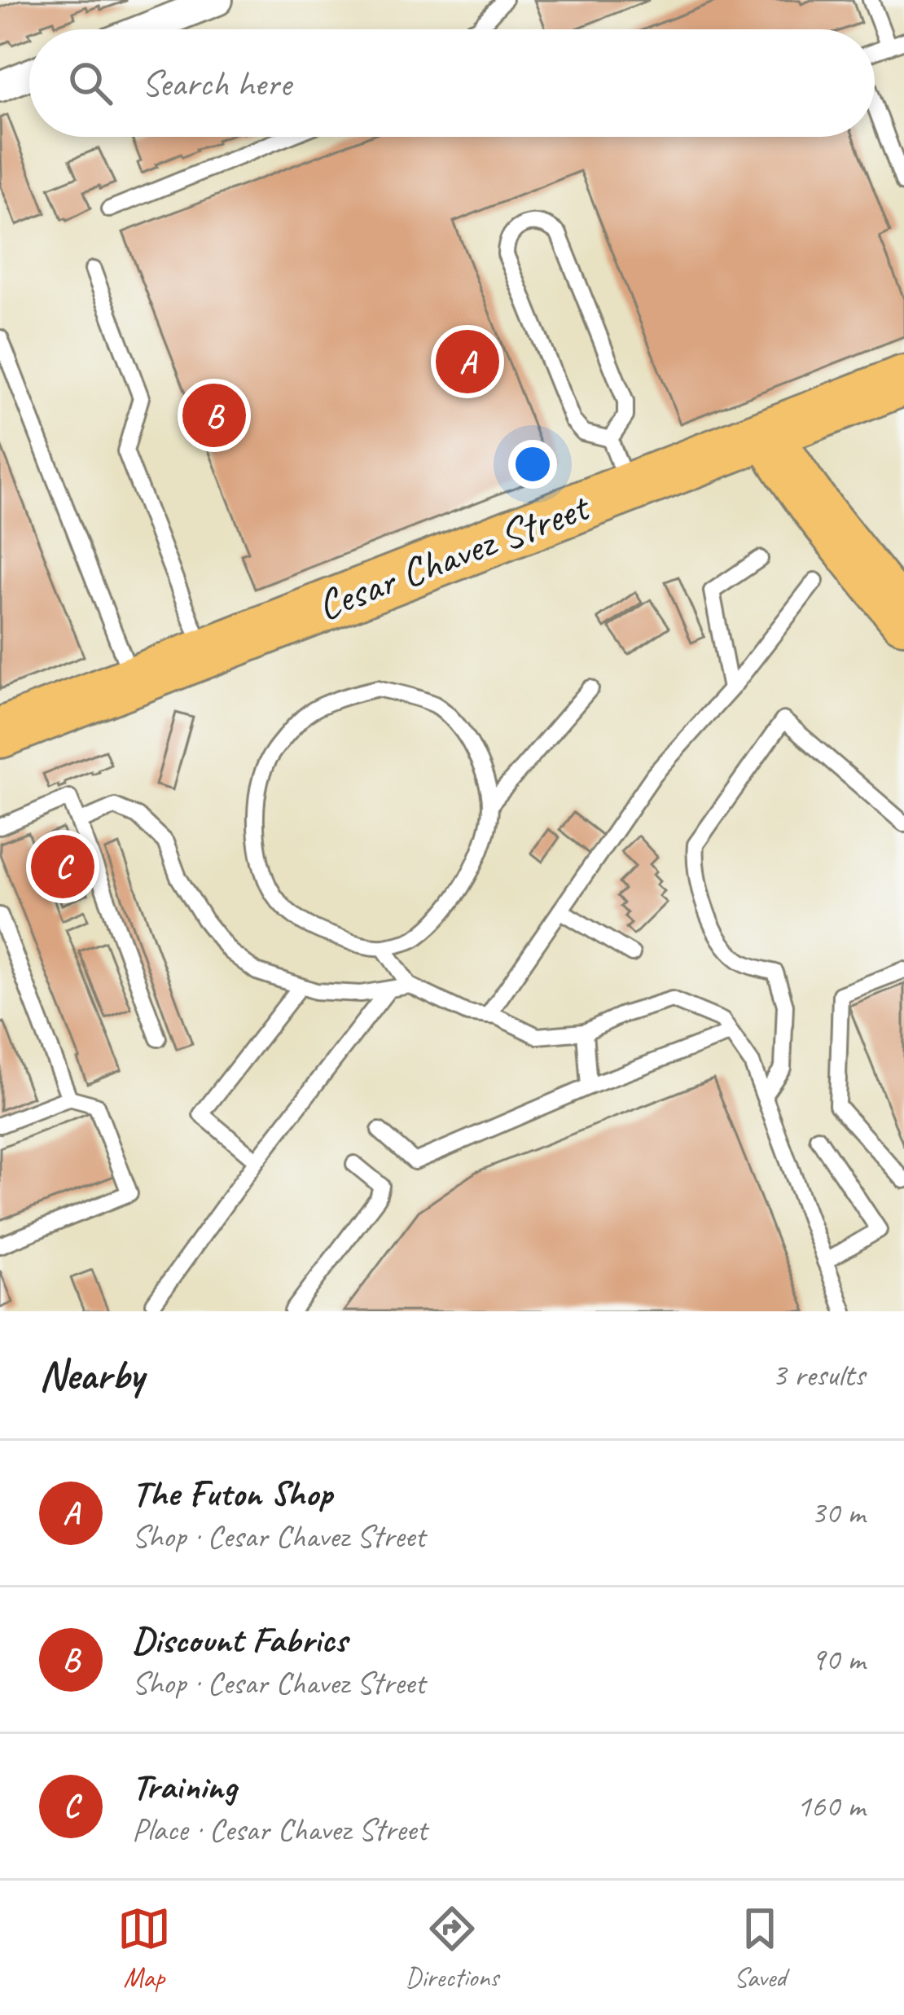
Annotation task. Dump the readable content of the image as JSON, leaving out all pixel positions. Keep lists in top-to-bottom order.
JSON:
{
  "streets": {
    "main road": ["Cesar Chavez Street"]
  },
  "page": {
    "search": "Search here",
    "pins": ["A", "B", "C"],
    "heading": ["Nearby", "3 results"],
    "list": [
      {
        "mark": "A",
        "name": "The Futon Shop",
        "note": "Shop · Cesar Chavez Street",
        "value": "30 m"
      },
      {
        "mark": "B",
        "name": "Discount Fabrics",
        "note": "Shop · Cesar Chavez Street",
        "value": "90 m"
      },
      {
        "mark": "C",
        "name": "Training",
        "note": "Place · Cesar Chavez Street",
        "value": "160 m"
      }
    ],
    "nav": ["Map", "Directions", "Saved"]
  }
}
